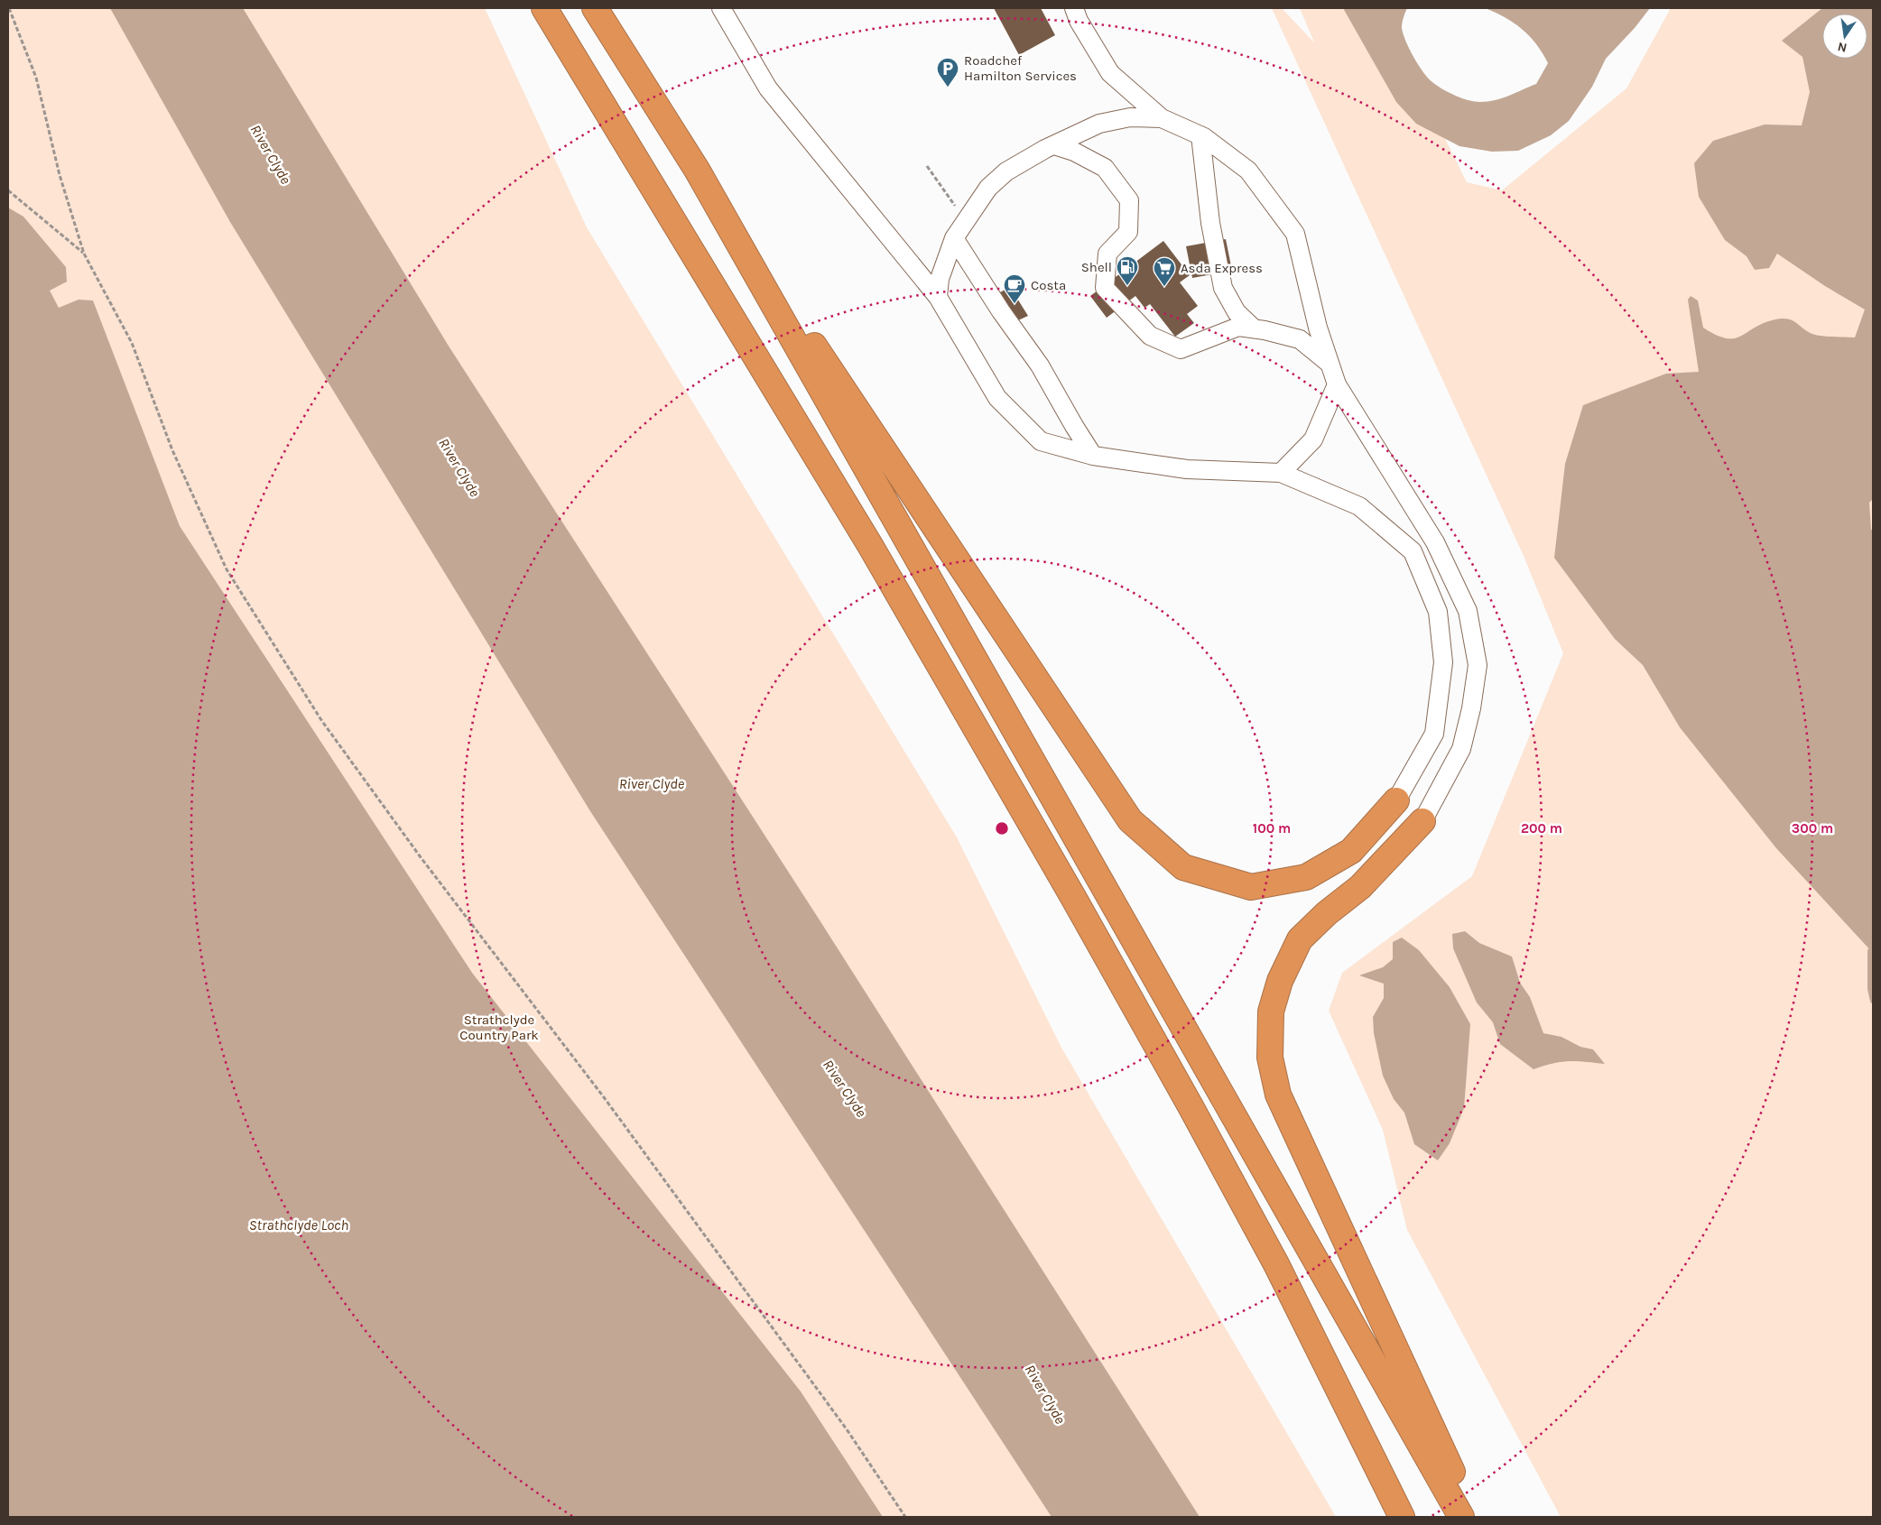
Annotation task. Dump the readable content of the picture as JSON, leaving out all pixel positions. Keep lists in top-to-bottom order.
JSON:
{
  "water": ["River Clyde", "Strathclyde Loch"],
  "parks": ["Strathclyde Country Park"],
  "places": {
    "parking": ["Roadchef Hamilton Services"],
    "fuel station": ["Shell"],
    "supermarket": ["Asda Express"],
    "cafe": ["Costa"]
  },
  "north": "bottom",
  "rings": ["100 m", "200 m", "300 m"]
}
